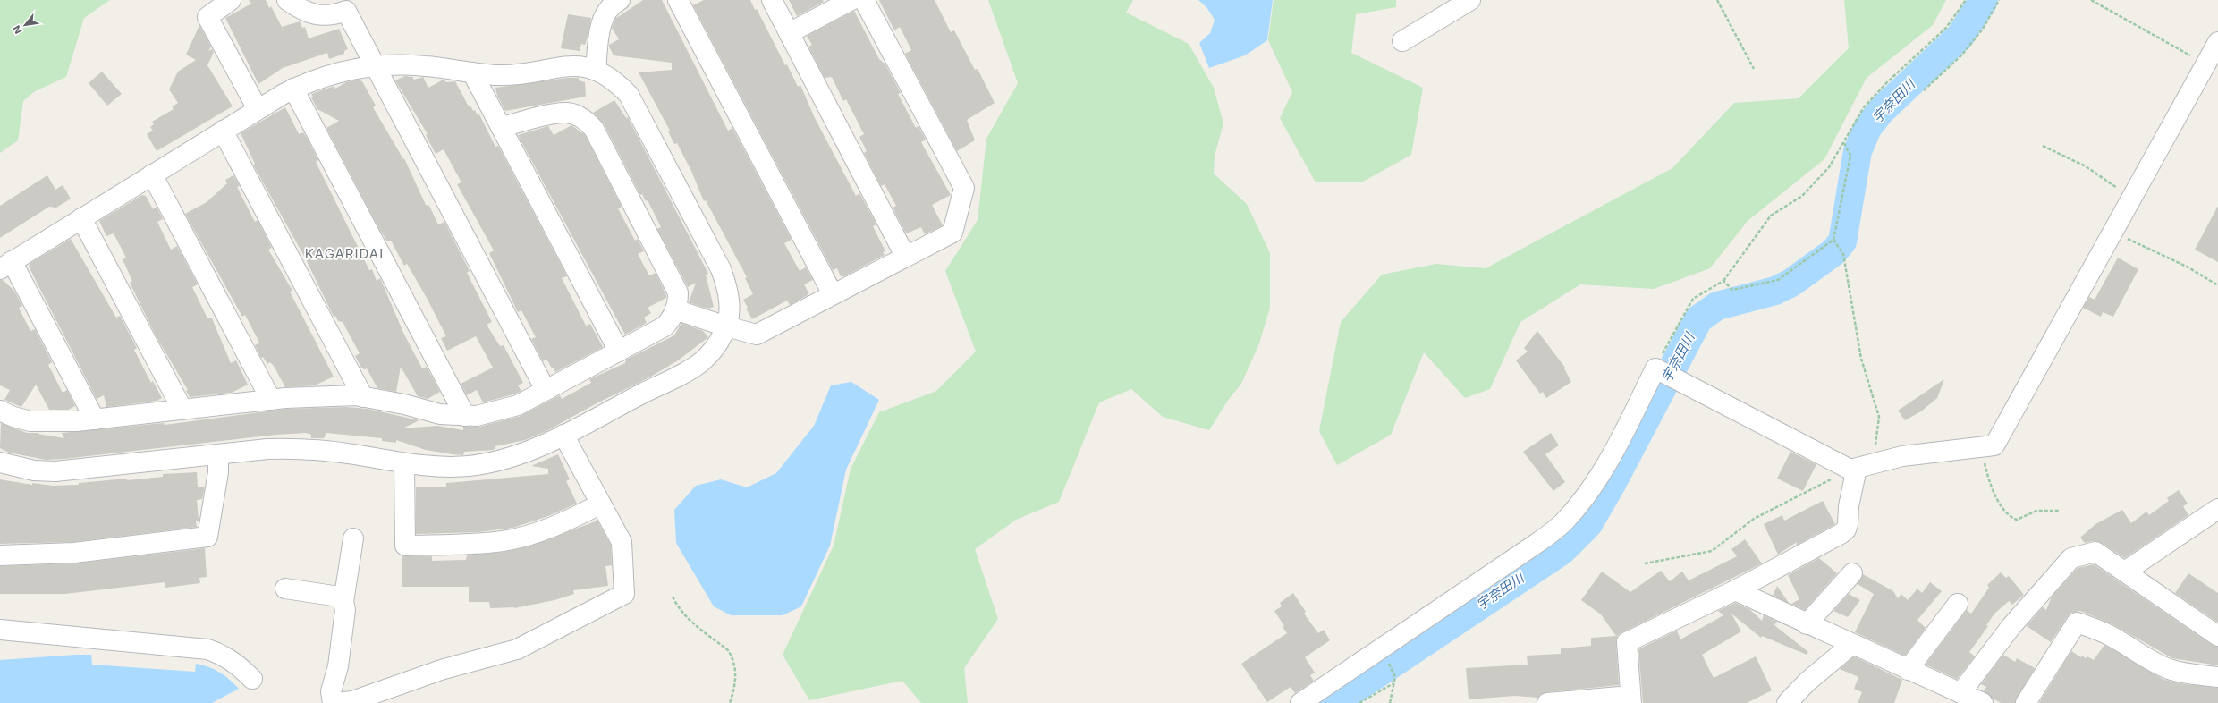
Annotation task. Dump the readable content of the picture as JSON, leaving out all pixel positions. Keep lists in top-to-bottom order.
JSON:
{
  "districts": ["KAGARIDAI"],
  "water": ["宇奈田川"],
  "north": "bottom left"
}
